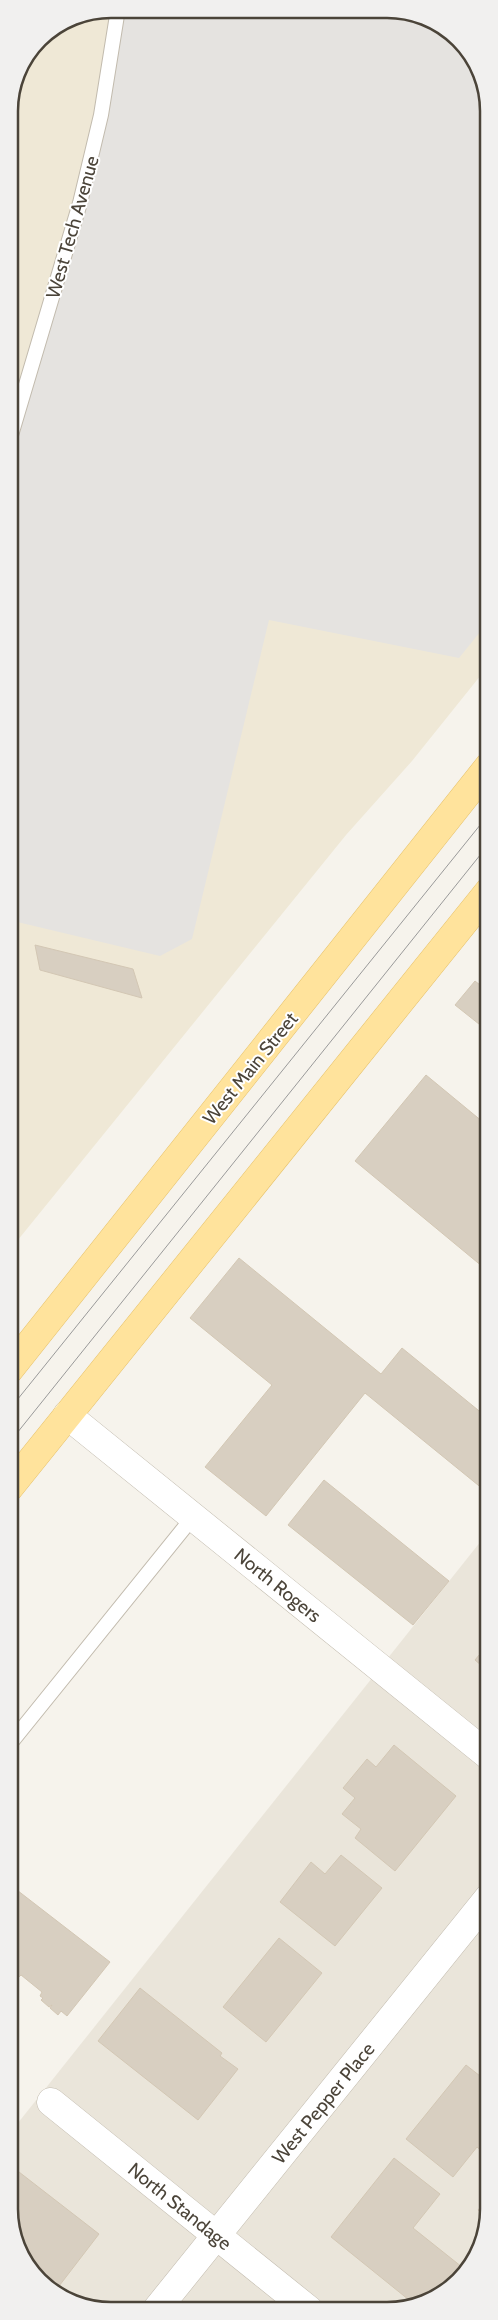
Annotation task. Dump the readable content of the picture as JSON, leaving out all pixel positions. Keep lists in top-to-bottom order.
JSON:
{
  "streets": {
    "main road": ["West Main Street"],
    "street": ["North Rogers", "West Pepper Place", "North Standage"],
    "lane": ["West Tech Avenue"]
  },
  "crossings": [
    ["West Pepper Place", "North Standage"]
  ]
}
